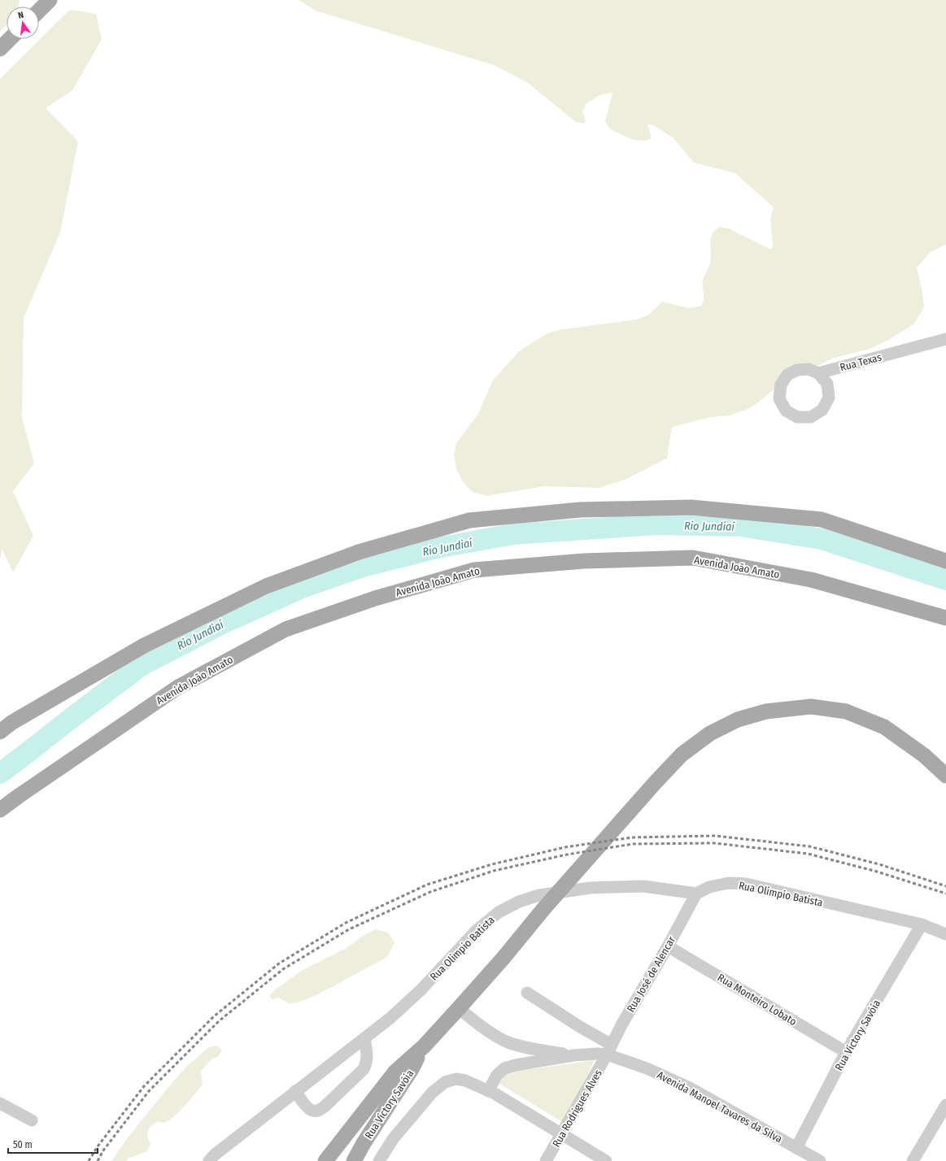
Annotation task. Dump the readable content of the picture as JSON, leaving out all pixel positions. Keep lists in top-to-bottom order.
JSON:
{
  "streets": {
    "main road": ["Avenida João Amato", "Rua Victory Savóia"],
    "street": [
      "Rua Texas",
      "Rua Olimpio Batista",
      "Rua José de Alencar",
      "Rua Monteiro Lobato",
      "Avenida Manoel Tavares da Silva",
      "Rua Rodrigues Alves"
    ]
  },
  "crossings": [
    ["Rua Olimpio Batista", "Rua José de Alencar"],
    ["Rua Olimpio Batista", "Rua Victory Savóia"],
    ["Rua José de Alencar", "Rua Monteiro Lobato"],
    ["Rua José de Alencar", "Avenida Manoel Tavares da Silva"],
    ["Rua José de Alencar", "Rua Rodrigues Alves"],
    ["Rua Monteiro Lobato", "Rua Victory Savóia"],
    ["Rua Victory Savóia", "Avenida Manoel Tavares da Silva"],
    ["Avenida Manoel Tavares da Silva", "Rua Rodrigues Alves"]
  ],
  "water": ["Rio Jundiaí"],
  "scale_bar": "50 m",
  "north": "top"
}
